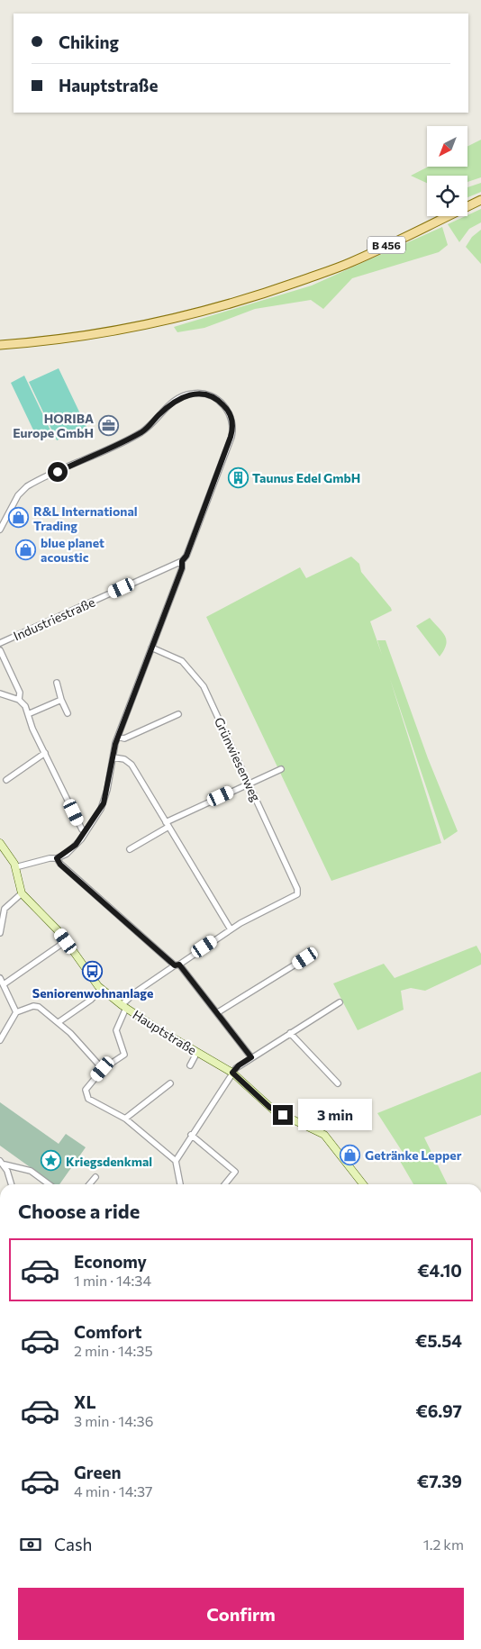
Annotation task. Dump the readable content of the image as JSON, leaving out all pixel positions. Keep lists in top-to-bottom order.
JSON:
{
  "streets": {
    "main road": ["B 456"],
    "street": ["Industriestraße", "Grünwiesenweg", "Hauptstraße"]
  },
  "places": {
    "office": ["HORIBA Europe GmbH"],
    "building": ["Taunus Edel GmbH"],
    "shop": ["R&L International Trading", "blue planet acoustic", "Getränke Lepper"],
    "bus stop": ["Seniorenwohnanlage"],
    "place": ["Kriegsdenkmal"]
  },
  "north": "bottom left",
  "page": {
    "banner": ["Chiking", "Hauptstraße"],
    "bubble": "3 min",
    "heading": "Choose a ride",
    "list": [
      {
        "name": "Economy",
        "note": "1 min · 14:34",
        "value": "€4.10"
      },
      {
        "name": "Comfort",
        "note": "2 min · 14:35",
        "value": "€5.54"
      },
      {
        "name": "XL",
        "note": "3 min · 14:36",
        "value": "€6.97"
      },
      {
        "name": "Green",
        "note": "4 min · 14:37",
        "value": "€7.39"
      }
    ],
    "pay": ["Cash", "1.2 km"],
    "buttons": "Confirm"
  }
}
